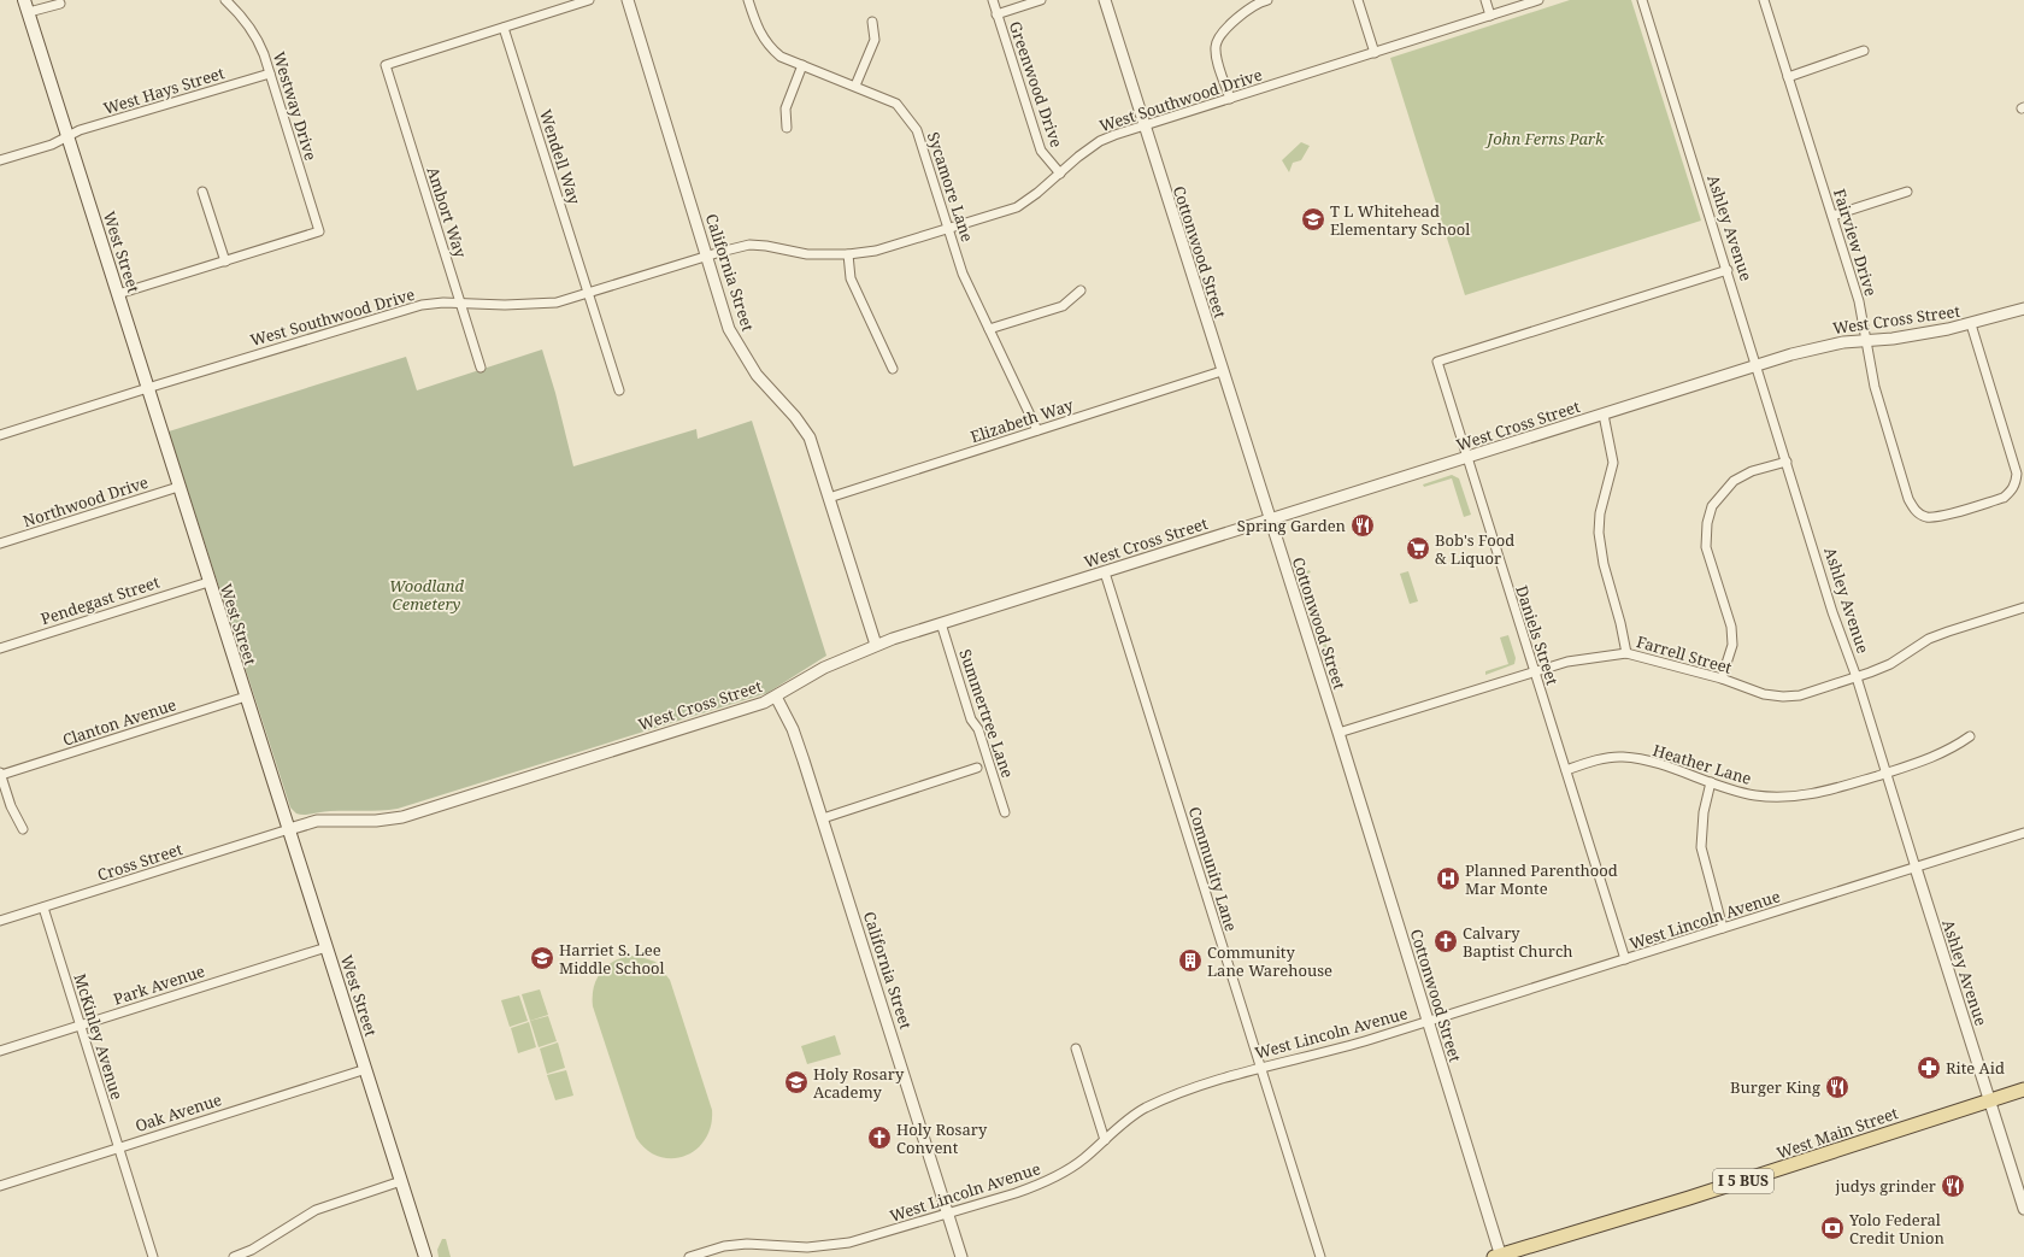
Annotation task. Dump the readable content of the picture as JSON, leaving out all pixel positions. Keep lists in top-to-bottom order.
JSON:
{
  "streets": {
    "main road": ["West Street", "West Main Street", "I 5 BUS"],
    "street": [
      "Greenwood Drive",
      "West Hays Street",
      "West Southwood Drive",
      "Westway Drive",
      "Wendell Way",
      "Sycamore Lane",
      "Ambort Way",
      "Ashley Avenue",
      "Fairview Drive",
      "Cottonwood Street",
      "California Street",
      "West Cross Street",
      "Elizabeth Way",
      "Northwood Drive",
      "Pendegast Street",
      "Daniels Street",
      "Farrell Street",
      "Summertree Lane",
      "Clanton Avenue",
      "Heather Lane",
      "Cross Street",
      "Community Lane",
      "West Lincoln Avenue",
      "Park Avenue",
      "McKinley Avenue",
      "Oak Avenue"
    ]
  },
  "crossings": [
    ["Greenwood Drive", "West Southwood Drive"],
    ["West Hays Street", "Westway Drive"],
    ["West Hays Street", "West Street"],
    ["West Southwood Drive", "Wendell Way"],
    ["West Southwood Drive", "Sycamore Lane"],
    ["West Southwood Drive", "Ambort Way"],
    ["West Southwood Drive", "West Street"],
    ["West Southwood Drive", "Cottonwood Street"],
    ["West Southwood Drive", "California Street"],
    ["Wendell Way", "Ambort Way"],
    ["Sycamore Lane", "Elizabeth Way"],
    ["Ashley Avenue", "West Cross Street"],
    ["Ashley Avenue", "Daniels Street"],
    ["Ashley Avenue", "Farrell Street"],
    ["Ashley Avenue", "Heather Lane"],
    ["Ashley Avenue", "West Lincoln Avenue"],
    ["Ashley Avenue", "West Main Street"],
    ["Fairview Drive", "West Cross Street"],
    ["West Street", "West Cross Street"],
    ["West Street", "Northwood Drive"],
    ["West Street", "Pendegast Street"],
    ["West Street", "Clanton Avenue"],
    ["West Street", "Cross Street"],
    ["West Street", "Park Avenue"],
    ["West Street", "Oak Avenue"],
    ["Cottonwood Street", "West Cross Street"],
    ["Cottonwood Street", "Elizabeth Way"],
    ["Cottonwood Street", "Farrell Street"],
    ["Cottonwood Street", "West Lincoln Avenue"],
    ["Cottonwood Street", "West Main Street"],
    ["California Street", "West Cross Street"],
    ["California Street", "Elizabeth Way"],
    ["California Street", "West Lincoln Avenue"],
    ["West Cross Street", "Daniels Street"],
    ["West Cross Street", "Summertree Lane"],
    ["West Cross Street", "Cross Street"],
    ["West Cross Street", "Community Lane"],
    ["Daniels Street", "Farrell Street"],
    ["Daniels Street", "Heather Lane"],
    ["Daniels Street", "West Lincoln Avenue"],
    ["Cross Street", "McKinley Avenue"],
    ["Community Lane", "West Lincoln Avenue"],
    ["Park Avenue", "McKinley Avenue"],
    ["McKinley Avenue", "Oak Avenue"]
  ],
  "parks": ["John Ferns Park", "Woodland Cemetery"],
  "places": {
    "school or university": ["T L Whitehead Elementary School", "Harriet S. Lee Middle School", "Holy Rosary Academy"],
    "restaurant": ["Spring Garden", "Burger King", "judys grinder"],
    "supermarket": ["Bob's Food & Liquor"],
    "hospital": ["Planned Parenthood Mar Monte"],
    "church": ["Calvary Baptist Church", "Holy Rosary Convent"],
    "building": ["Community Lane Warehouse"],
    "pharmacy": ["Rite Aid"],
    "bank": ["Yolo Federal Credit Union"]
  }
}
